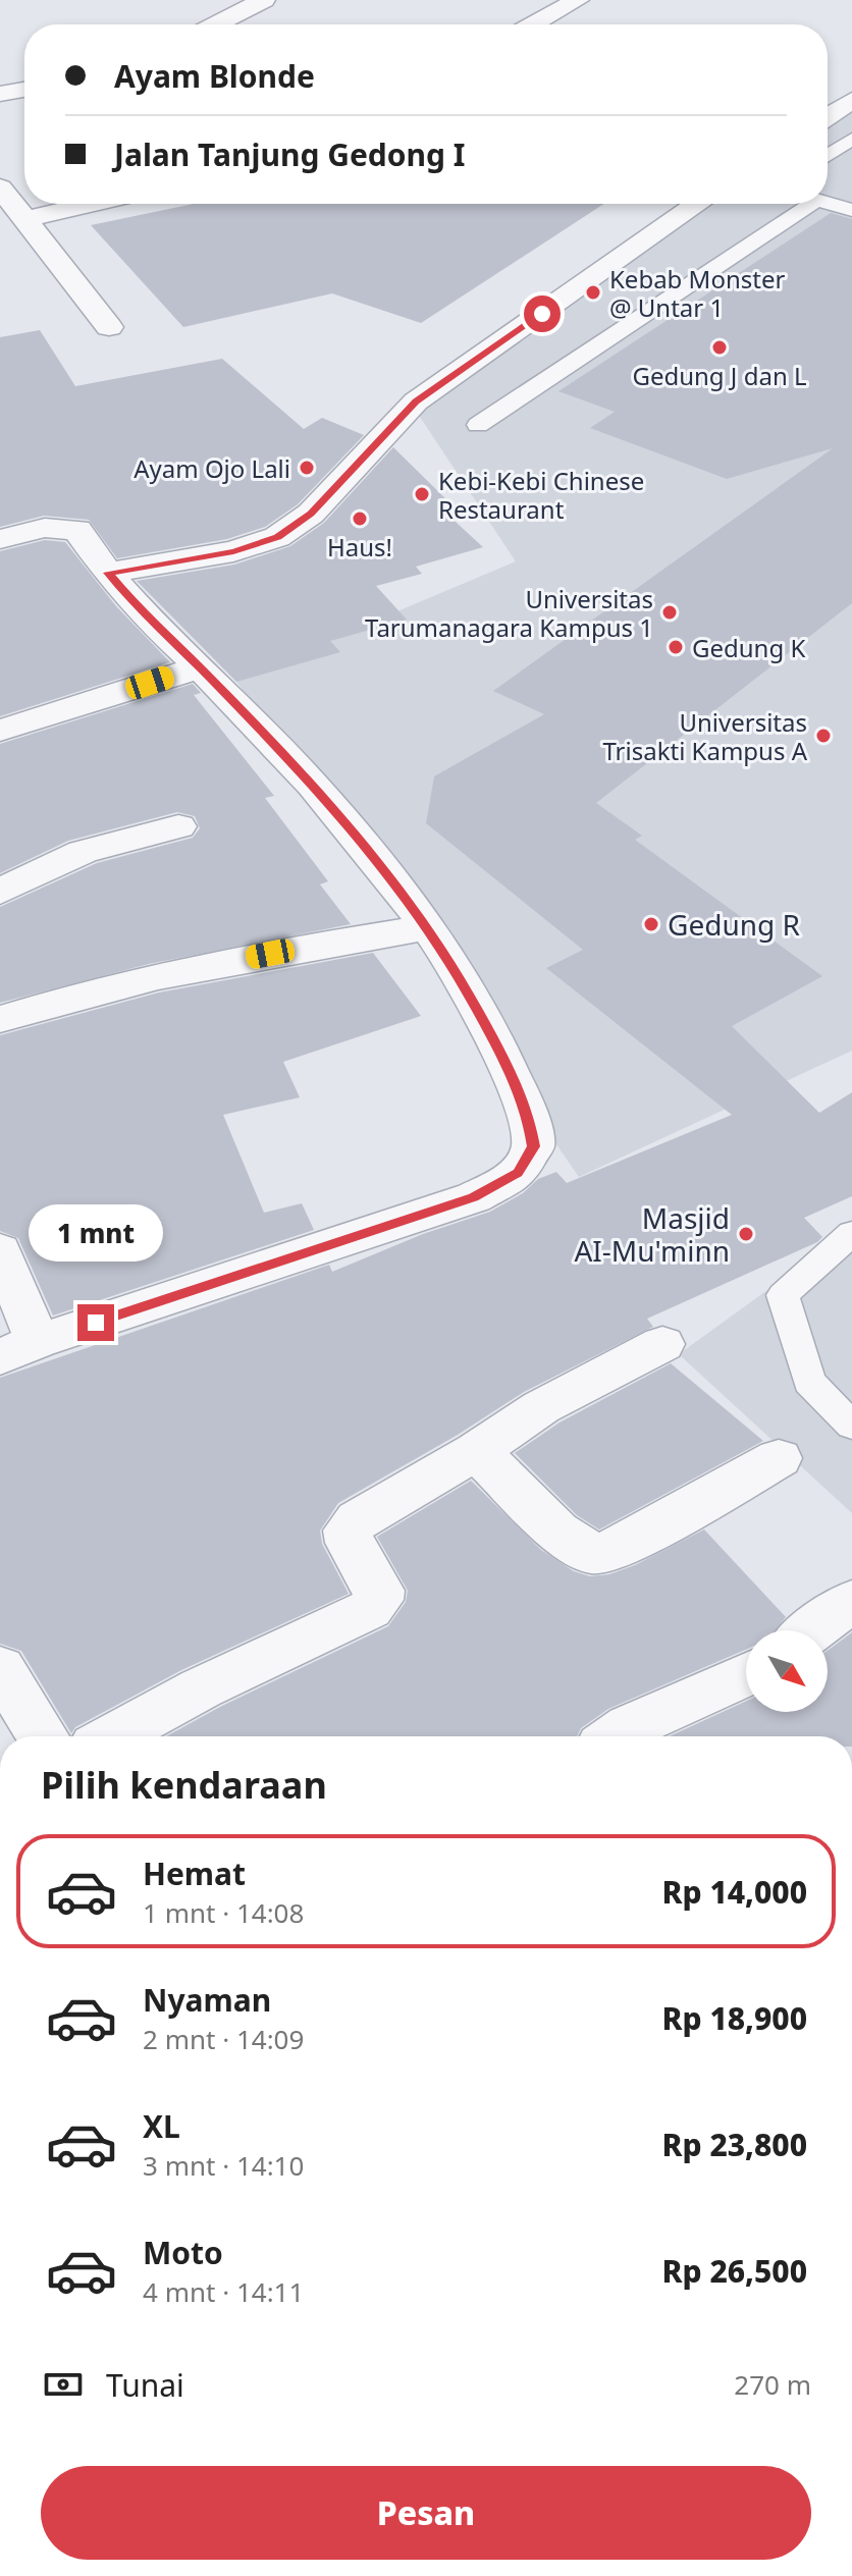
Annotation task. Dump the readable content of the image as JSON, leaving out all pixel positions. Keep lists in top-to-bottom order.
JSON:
{
  "places": [
    "Kebab Monster @ Untar 1",
    "Gedung J dan L",
    "Ayam Ojo Lali",
    "Kebi-Kebi Chinese Restaurant",
    "Haus!",
    "Universitas Tarumanagara Kampus 1",
    "Gedung K",
    "Universitas Trisakti Kampus A",
    "Gedung R",
    "Masjid AI-Mu'minn"
  ],
  "north": "bottom right",
  "page": {
    "banner": ["Ayam Blonde", "Jalan Tanjung Gedong I"],
    "bubble": "1 mnt",
    "heading": "Pilih kendaraan",
    "list": [
      {
        "name": "Hemat",
        "note": "1 mnt · 14:08",
        "value": "Rp 14,000"
      },
      {
        "name": "Nyaman",
        "note": "2 mnt · 14:09",
        "value": "Rp 18,900"
      },
      {
        "name": "XL",
        "note": "3 mnt · 14:10",
        "value": "Rp 23,800"
      },
      {
        "name": "Moto",
        "note": "4 mnt · 14:11",
        "value": "Rp 26,500"
      }
    ],
    "pay": ["Tunai", "270 m"],
    "buttons": "Pesan"
  }
}
